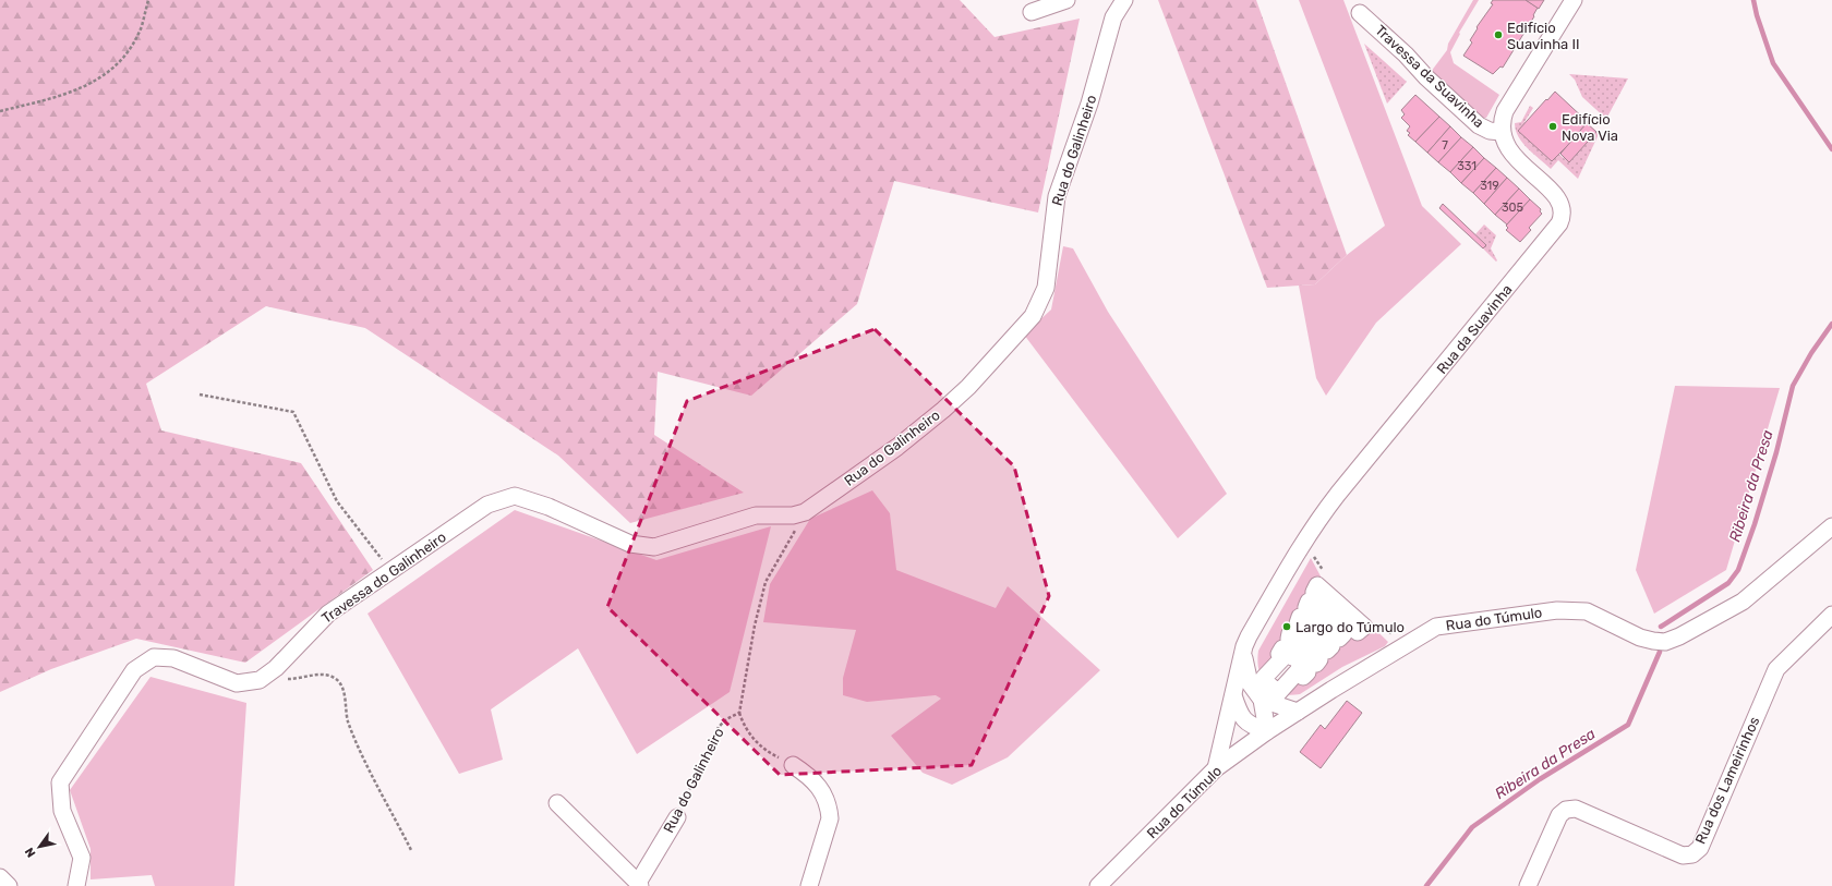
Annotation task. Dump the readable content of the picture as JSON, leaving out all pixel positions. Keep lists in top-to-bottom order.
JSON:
{
  "streets": {
    "street": [
      "Travessa da Suavinha",
      "Rua do Galinheiro",
      "Rua da Suavinha",
      "Travessa do Galinheiro",
      "Rua do Túmulo",
      "Rua dos Lameirinhos"
    ]
  },
  "crossings": [
    ["Travessa da Suavinha", "Rua da Suavinha"],
    ["Rua do Galinheiro", "Travessa do Galinheiro"],
    ["Rua da Suavinha", "Rua do Túmulo"]
  ],
  "water": ["Ribeira da Presa"],
  "places": ["Edifício Suavinha II", "Edifício Nova Via", "Largo do Túmulo"],
  "house_numbers": [
    "7",
    "331",
    "319",
    "305"
  ],
  "north": "bottom left"
}
